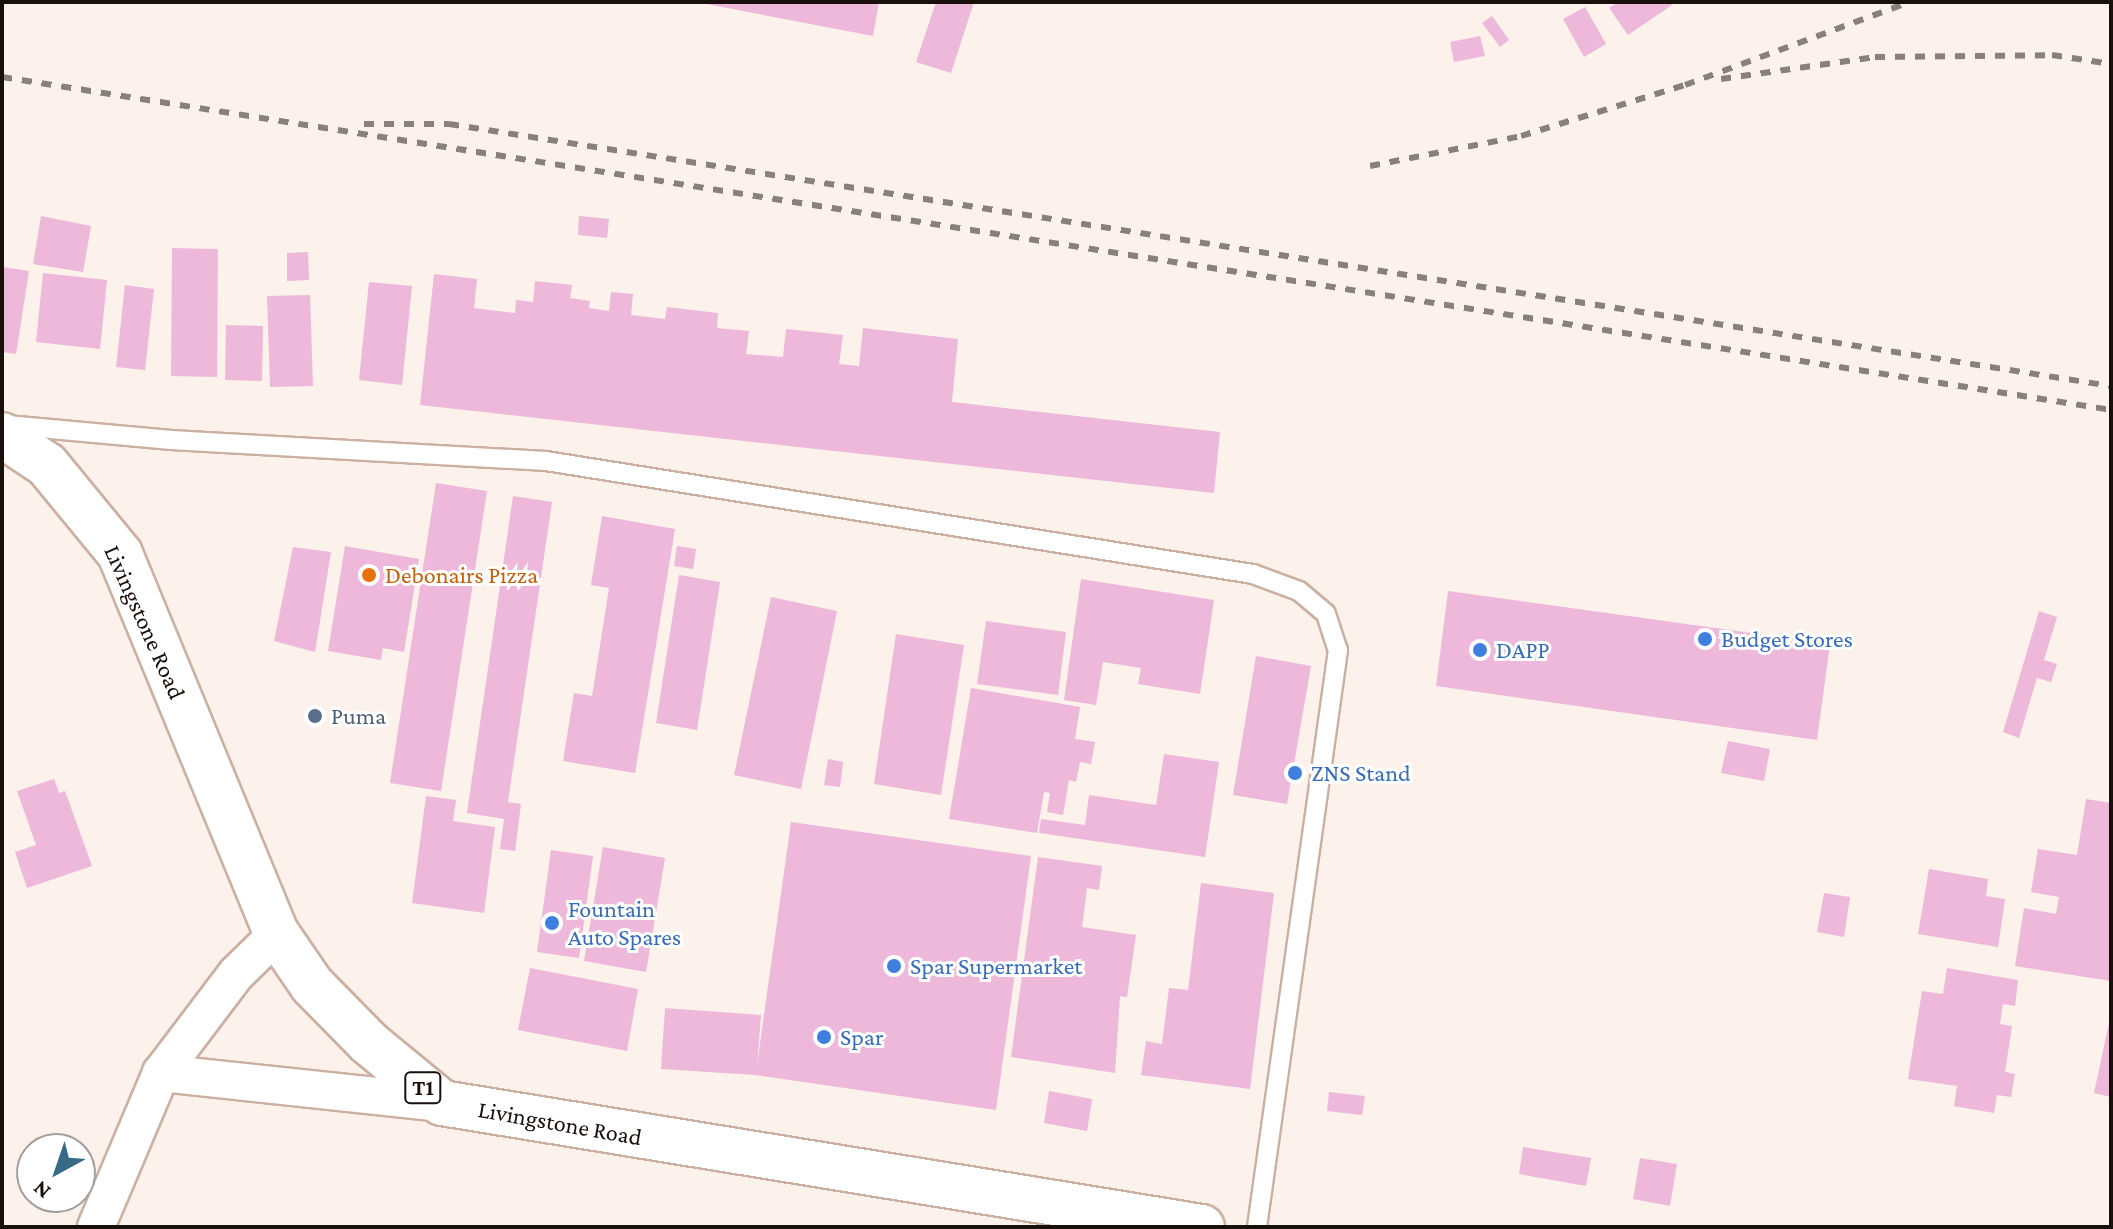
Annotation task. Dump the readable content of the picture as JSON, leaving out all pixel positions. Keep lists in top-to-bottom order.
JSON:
{
  "streets": {
    "highway": ["Livingstone Road", "T1"]
  },
  "places": [
    "Debonairs Pizza",
    "Budget Stores",
    "DAPP",
    "Puma",
    "ZNS Stand",
    "Fountain Auto Spares",
    "Spar Supermarket",
    "Spar"
  ],
  "north": "bottom left"
}
